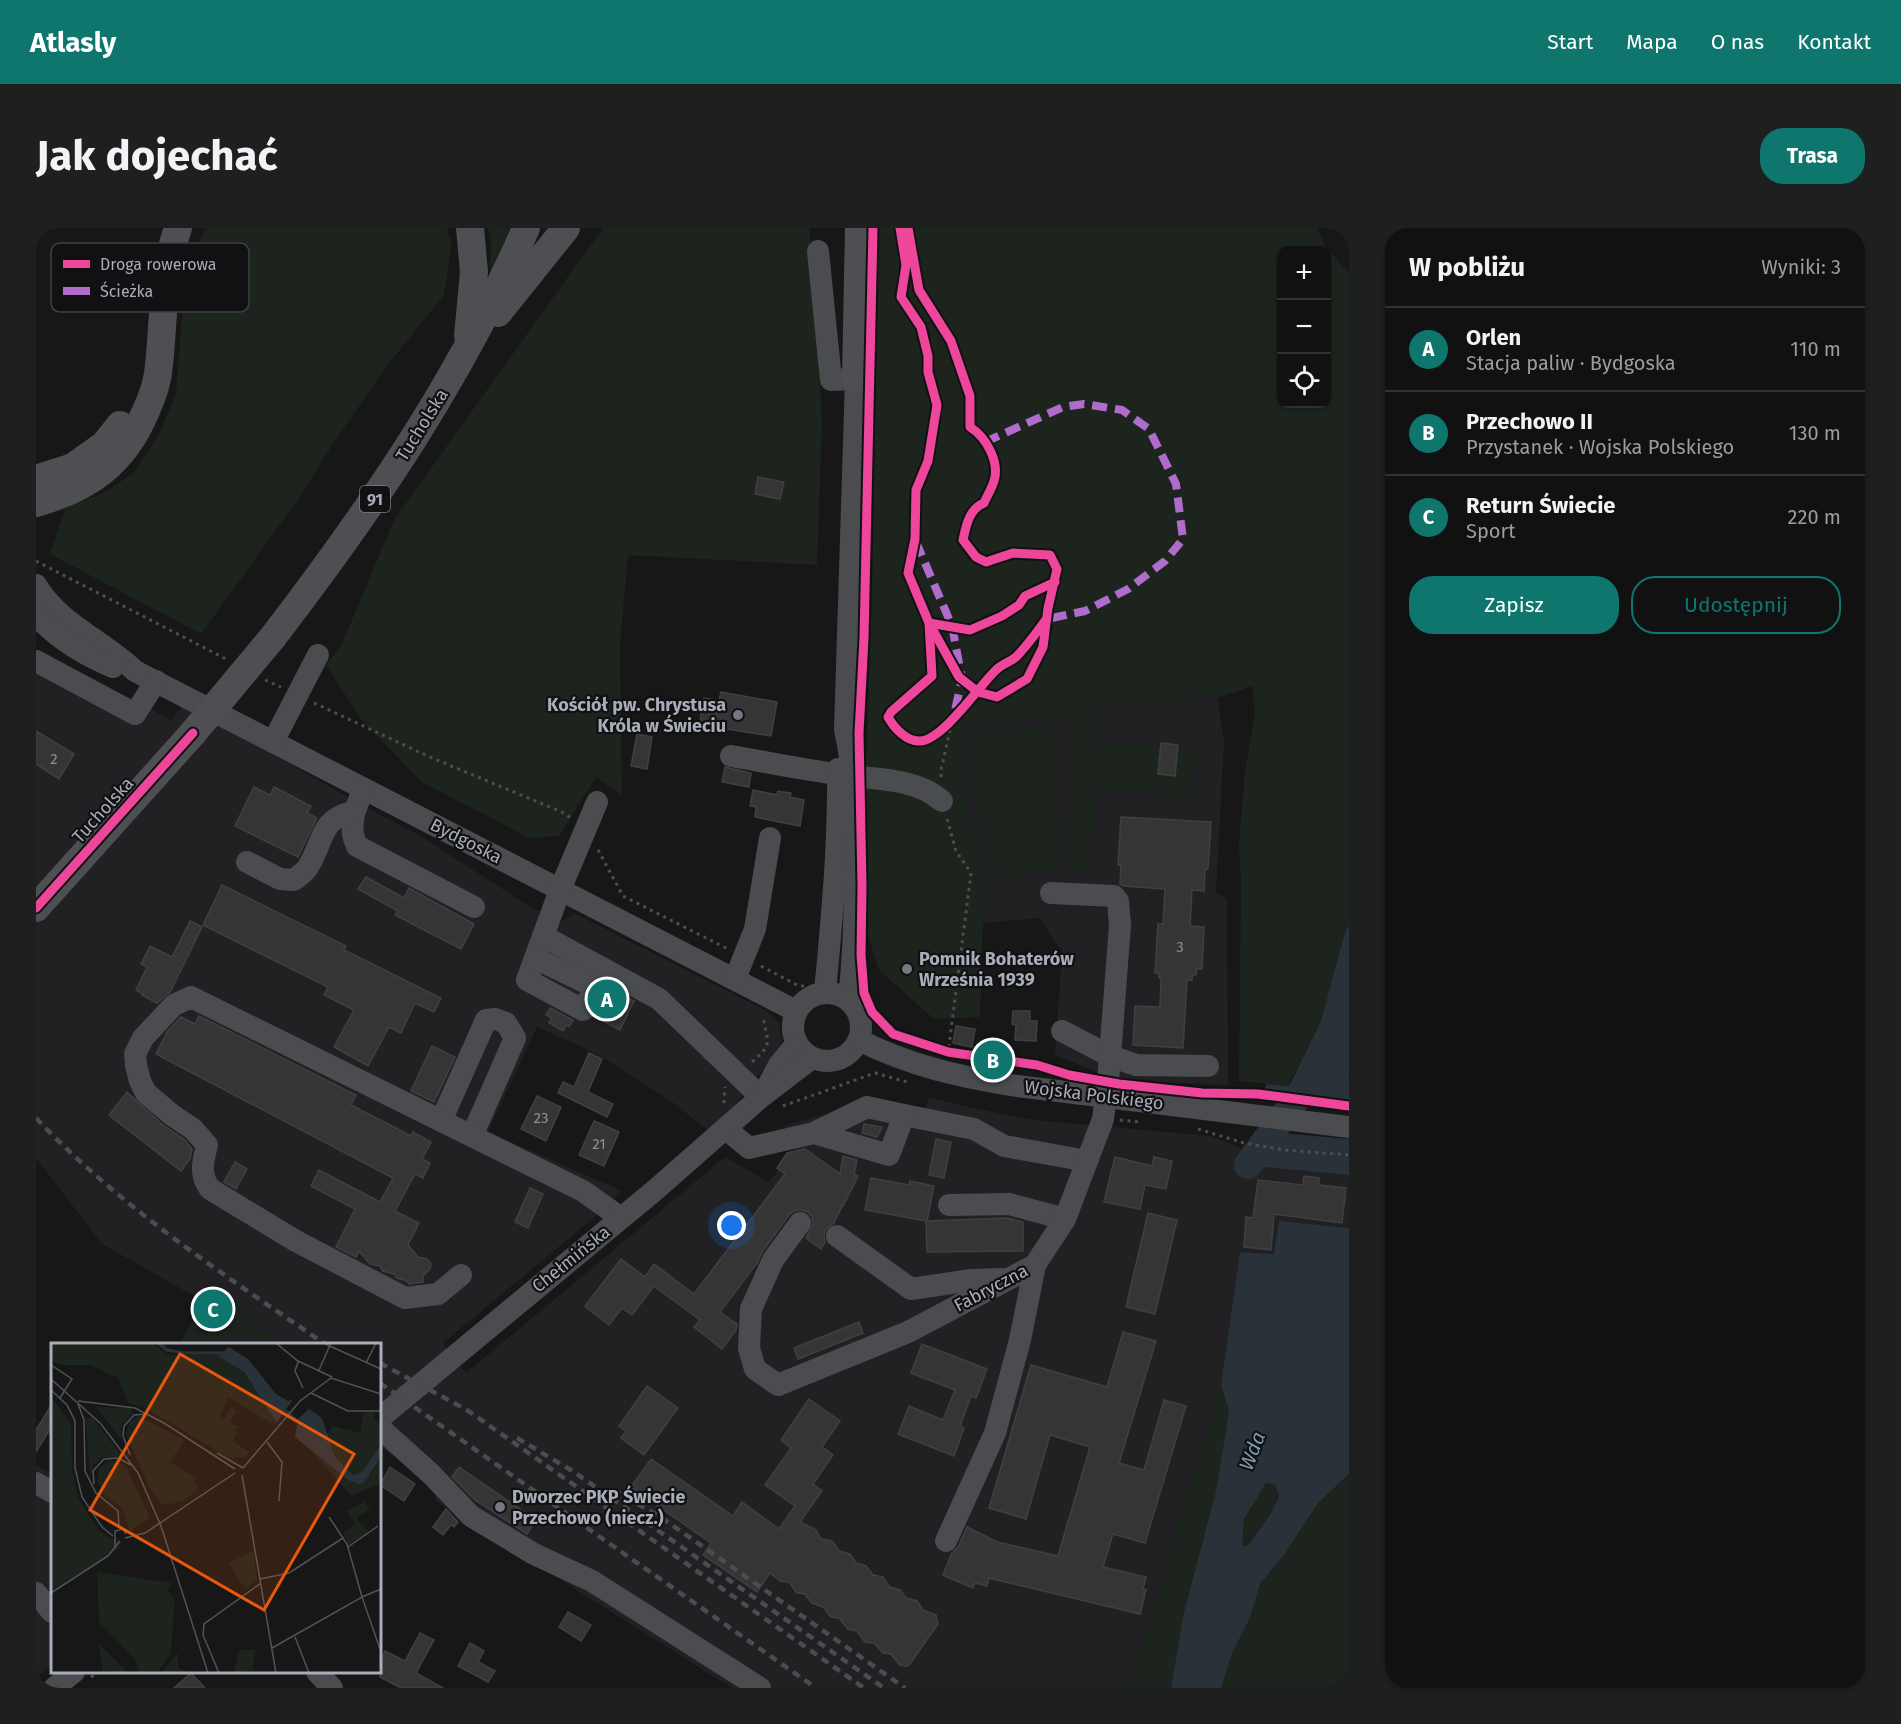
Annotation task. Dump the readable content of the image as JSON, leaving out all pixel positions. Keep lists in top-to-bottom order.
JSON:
{
  "streets": {
    "main road": ["Tucholska", "91"],
    "street": [
      "Bydgoska",
      "Wojska Polskiego",
      "Chełmińska",
      "Fabryczna"
    ]
  },
  "crossings": [
    ["Bydgoska", "Wojska Polskiego"],
    ["Bydgoska", "Chełmińska"],
    ["Wojska Polskiego", "Chełmińska"],
    ["Wojska Polskiego", "Fabryczna"]
  ],
  "water": ["Wda"],
  "places": ["Kościół pw. Chrystusa Króla w Świeciu", "Pomnik Bohaterów Września 1939", "Dworzec PKP Świecie Przechowo (niecz.)"],
  "house_numbers": [
    "2",
    "3",
    "23",
    "21"
  ],
  "legend": ["Droga rowerowa", "Ścieżka"],
  "page": {
    "header": "Atlasly",
    "nav": [
      "Start",
      "Mapa",
      "O nas",
      "Kontakt"
    ],
    "buttons": [
      "Trasa",
      ["Zapisz", "Udostępnij"]
    ],
    "title": "Jak dojechać",
    "heading": ["W pobliżu", "Wyniki: 3"],
    "map_buttons": ["+", "−"],
    "list": [
      {
        "mark": "A",
        "name": "Orlen",
        "note": "Stacja paliw · Bydgoska",
        "value": "110 m"
      },
      {
        "mark": "B",
        "name": "Przechowo II",
        "note": "Przystanek · Wojska Polskiego",
        "value": "130 m"
      },
      {
        "mark": "C",
        "name": "Return Świecie",
        "note": "Sport",
        "value": "220 m"
      }
    ],
    "pins": ["A", "B", "C"]
  }
}
